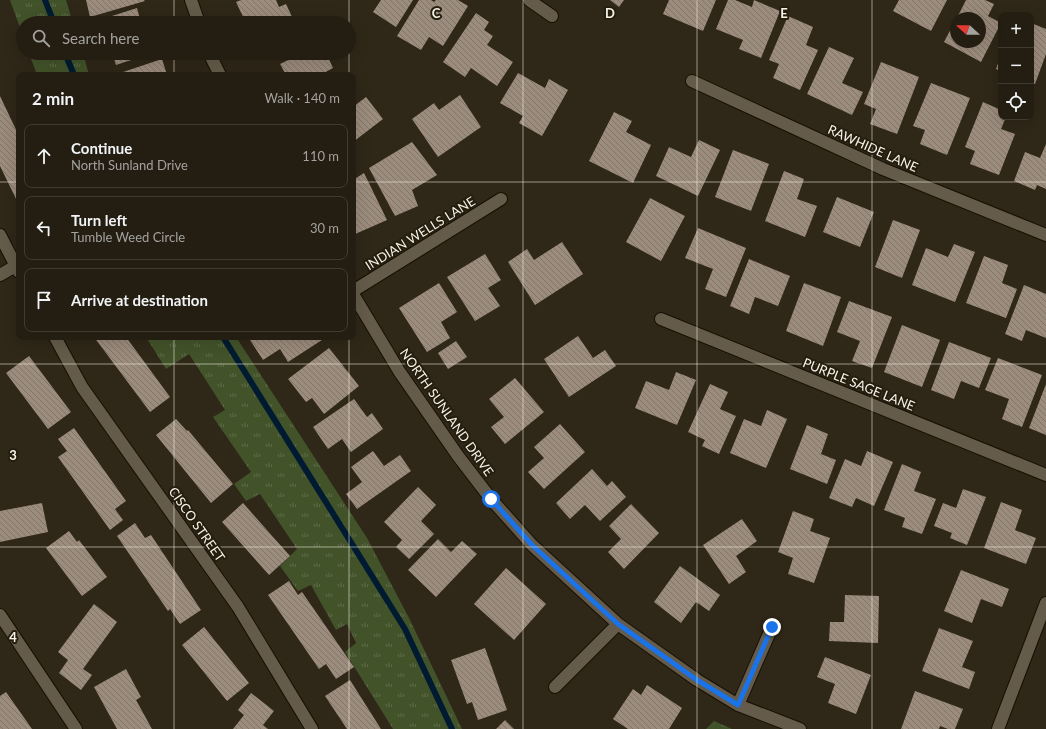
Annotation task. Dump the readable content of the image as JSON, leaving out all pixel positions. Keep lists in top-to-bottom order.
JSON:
{
  "streets": {
    "street": [
      "RAWHIDE LANE",
      "INDIAN WELLS LANE",
      "PURPLE SAGE LANE",
      "NORTH SUNLAND DRIVE",
      "CISCO STREET"
    ]
  },
  "north": "left",
  "page": {
    "map_buttons": ["+", "−"],
    "search": "Search here",
    "heading": ["2 min", "Walk · 140 m"],
    "list": [
      ["Continue", "North Sunland Drive", "110 m"],
      ["Turn left", "Tumble Weed Circle", "30 m"],
      "Arrive at destination"
    ]
  },
  "grid": {
    "columns": ["C", "D", "E"],
    "rows": ["3", "4"]
  }
}
